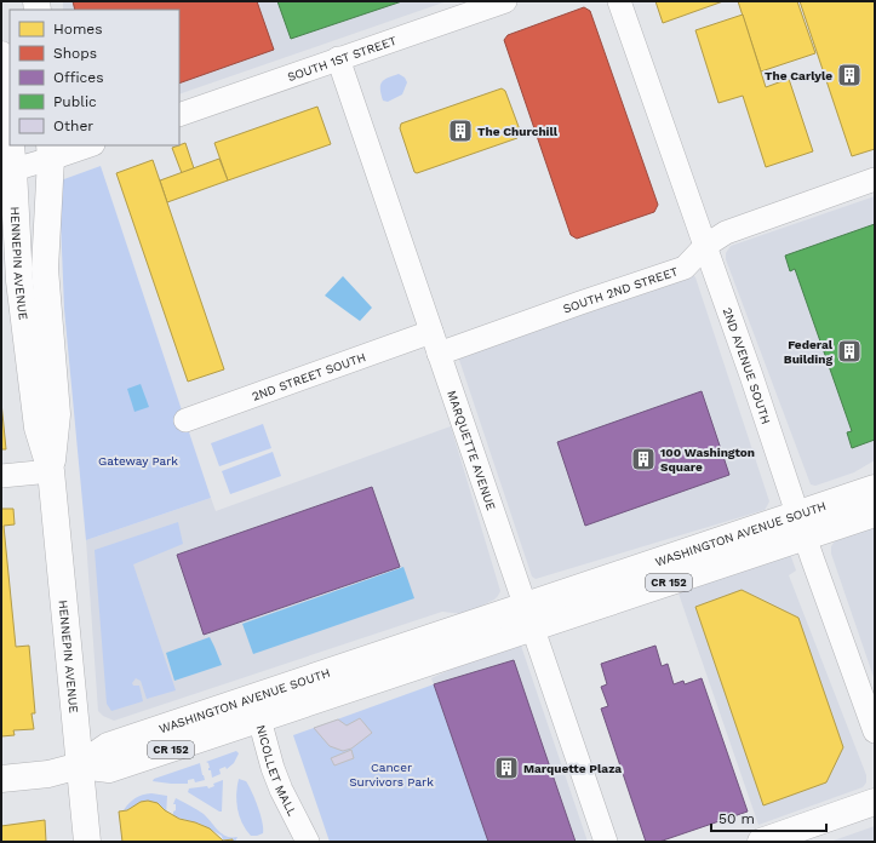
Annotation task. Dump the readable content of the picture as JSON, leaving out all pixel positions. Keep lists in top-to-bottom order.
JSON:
{
  "streets": {
    "main road": ["HENNEPIN AVENUE", "WASHINGTON AVENUE SOUTH", "CR 152"],
    "street": [
      "SOUTH 1ST STREET",
      "SOUTH 2ND STREET",
      "2ND AVENUE SOUTH",
      "2ND STREET SOUTH",
      "MARQUETTE AVENUE",
      "NICOLLET MALL"
    ]
  },
  "crossings": [
    ["SOUTH 1ST STREET", "MARQUETTE AVENUE"],
    ["HENNEPIN AVENUE", "WASHINGTON AVENUE SOUTH"],
    ["HENNEPIN AVENUE", "CR 152"],
    ["SOUTH 2ND STREET", "2ND AVENUE SOUTH"],
    ["SOUTH 2ND STREET", "2ND STREET SOUTH"],
    ["SOUTH 2ND STREET", "MARQUETTE AVENUE"],
    ["2ND AVENUE SOUTH", "WASHINGTON AVENUE SOUTH"],
    ["2ND STREET SOUTH", "MARQUETTE AVENUE"],
    ["MARQUETTE AVENUE", "WASHINGTON AVENUE SOUTH"],
    ["WASHINGTON AVENUE SOUTH", "CR 152"],
    ["WASHINGTON AVENUE SOUTH", "NICOLLET MALL"]
  ],
  "parks": ["Gateway Park", "Cancer Survivors Park"],
  "places": {
    "building": [
      "The Carlyle",
      "The Churchill",
      "Federal Building",
      "100 Washington Square",
      "Marquette Plaza"
    ]
  },
  "legend": [
    "Homes",
    "Shops",
    "Offices",
    "Public",
    "Other"
  ],
  "scale_bar": "50 m"
}
